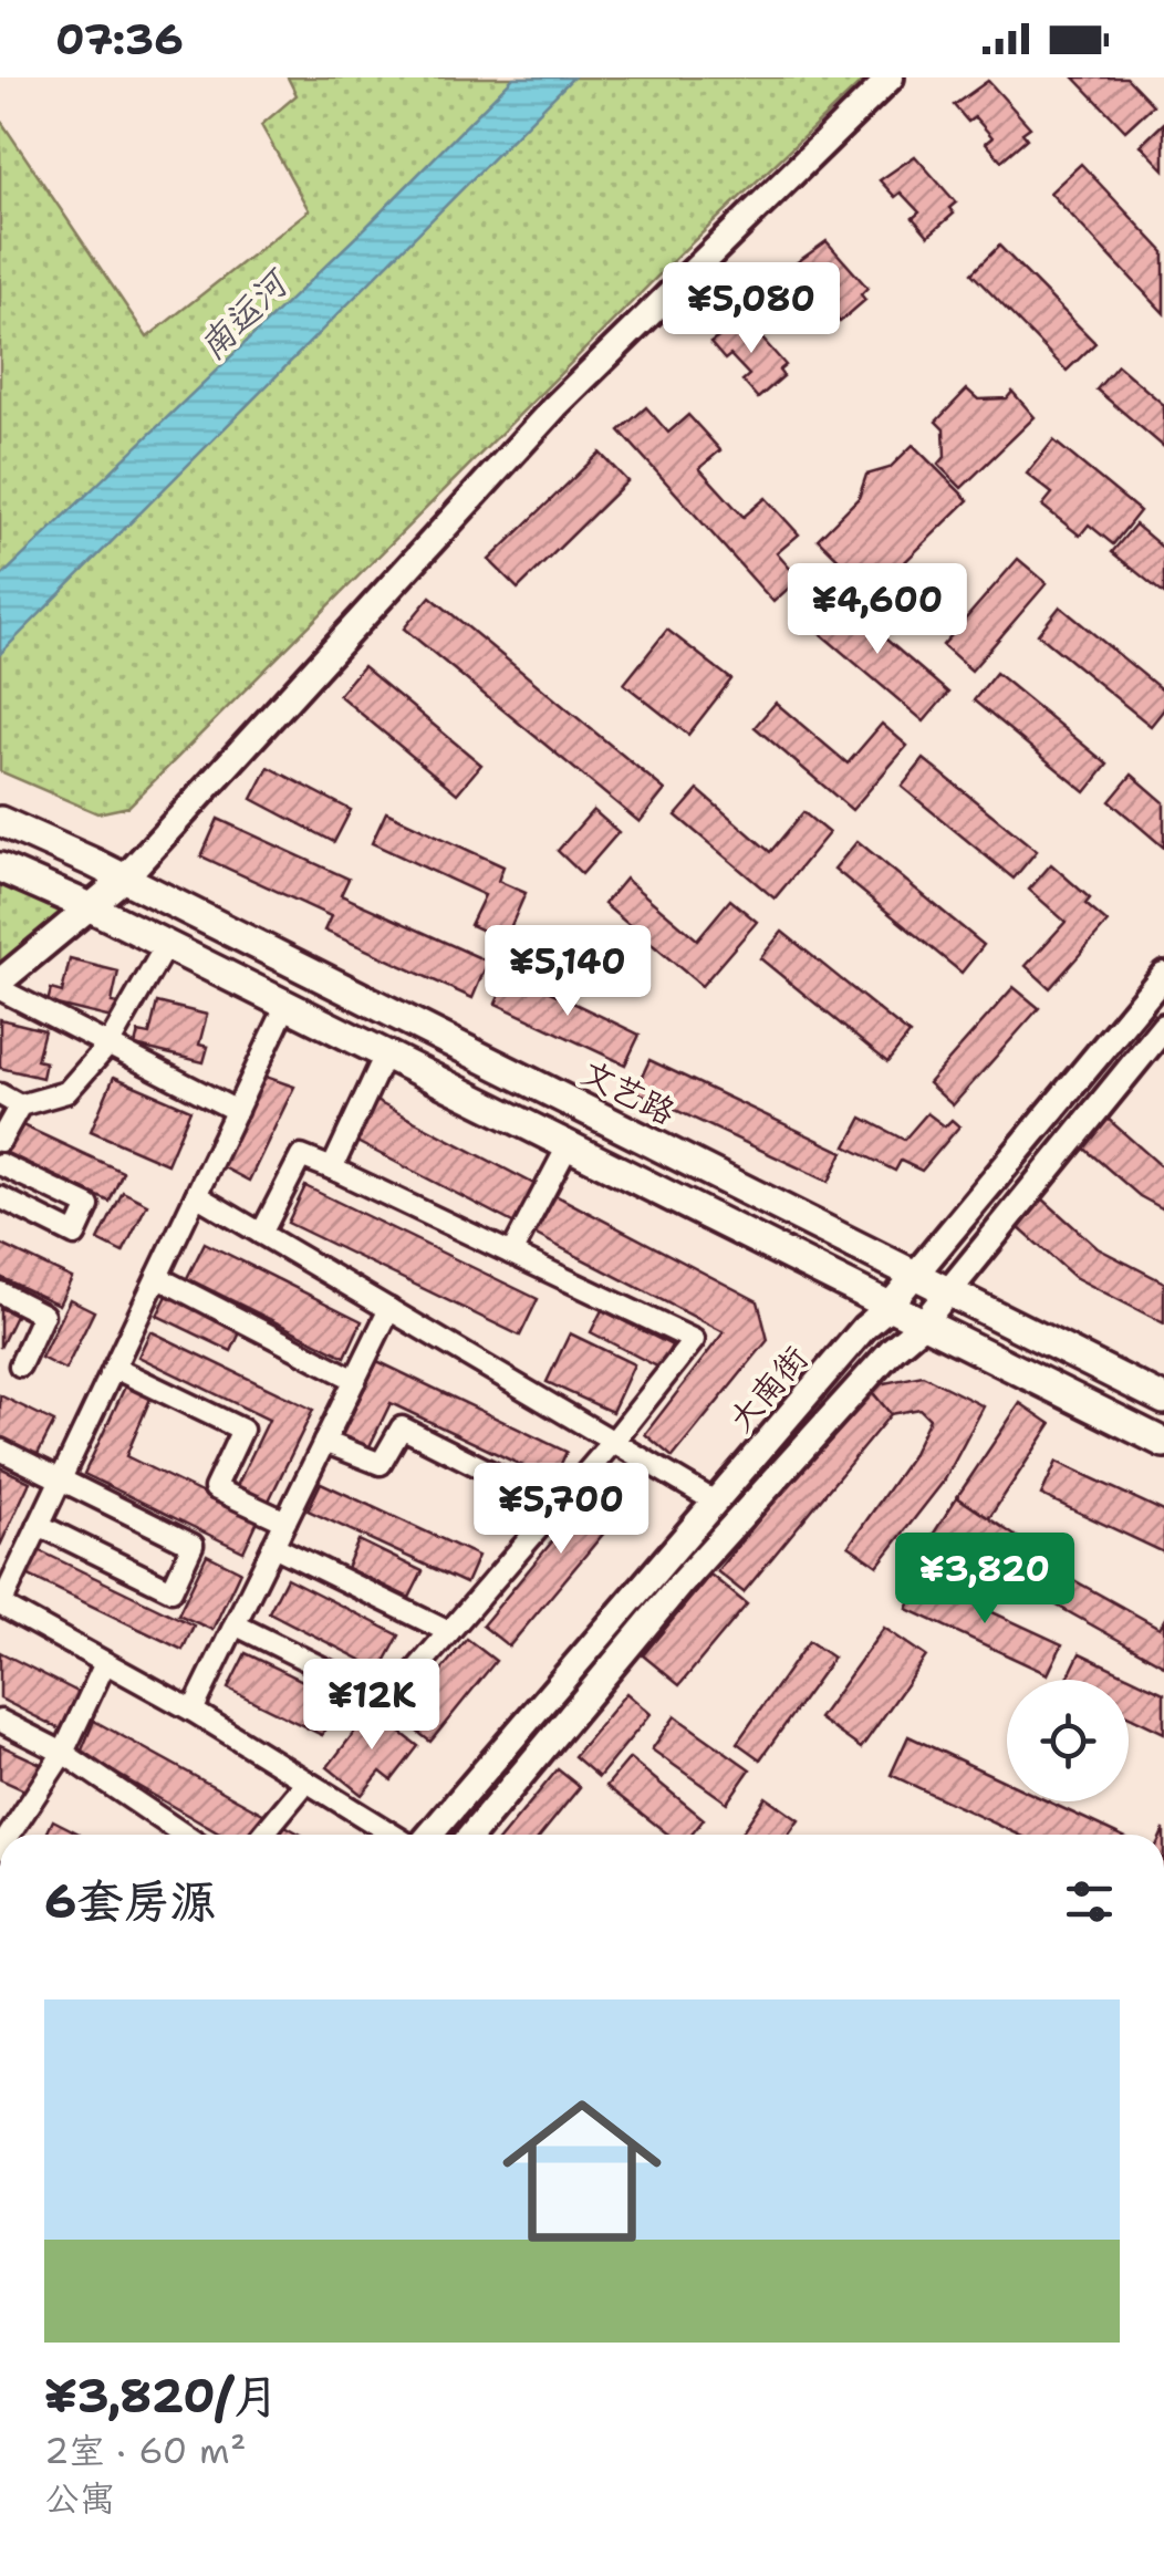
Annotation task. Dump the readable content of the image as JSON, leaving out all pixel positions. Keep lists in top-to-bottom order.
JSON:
{
  "streets": {
    "main road": ["文艺路"],
    "street": ["大南街"]
  },
  "crossings": [
    ["文艺路", "大南街"]
  ],
  "water": ["南运河"],
  "page": {
    "status": "07:36",
    "price": [
      "¥5,080",
      "¥4,600",
      "¥5,140",
      "¥5,700",
      "¥3,820",
      "¥12K"
    ],
    "heading": "6套房源",
    "list": [
      {
        "name": "¥3,820/月",
        "note": "2室 · 60 m² · 公寓"
      }
    ]
  }
}
